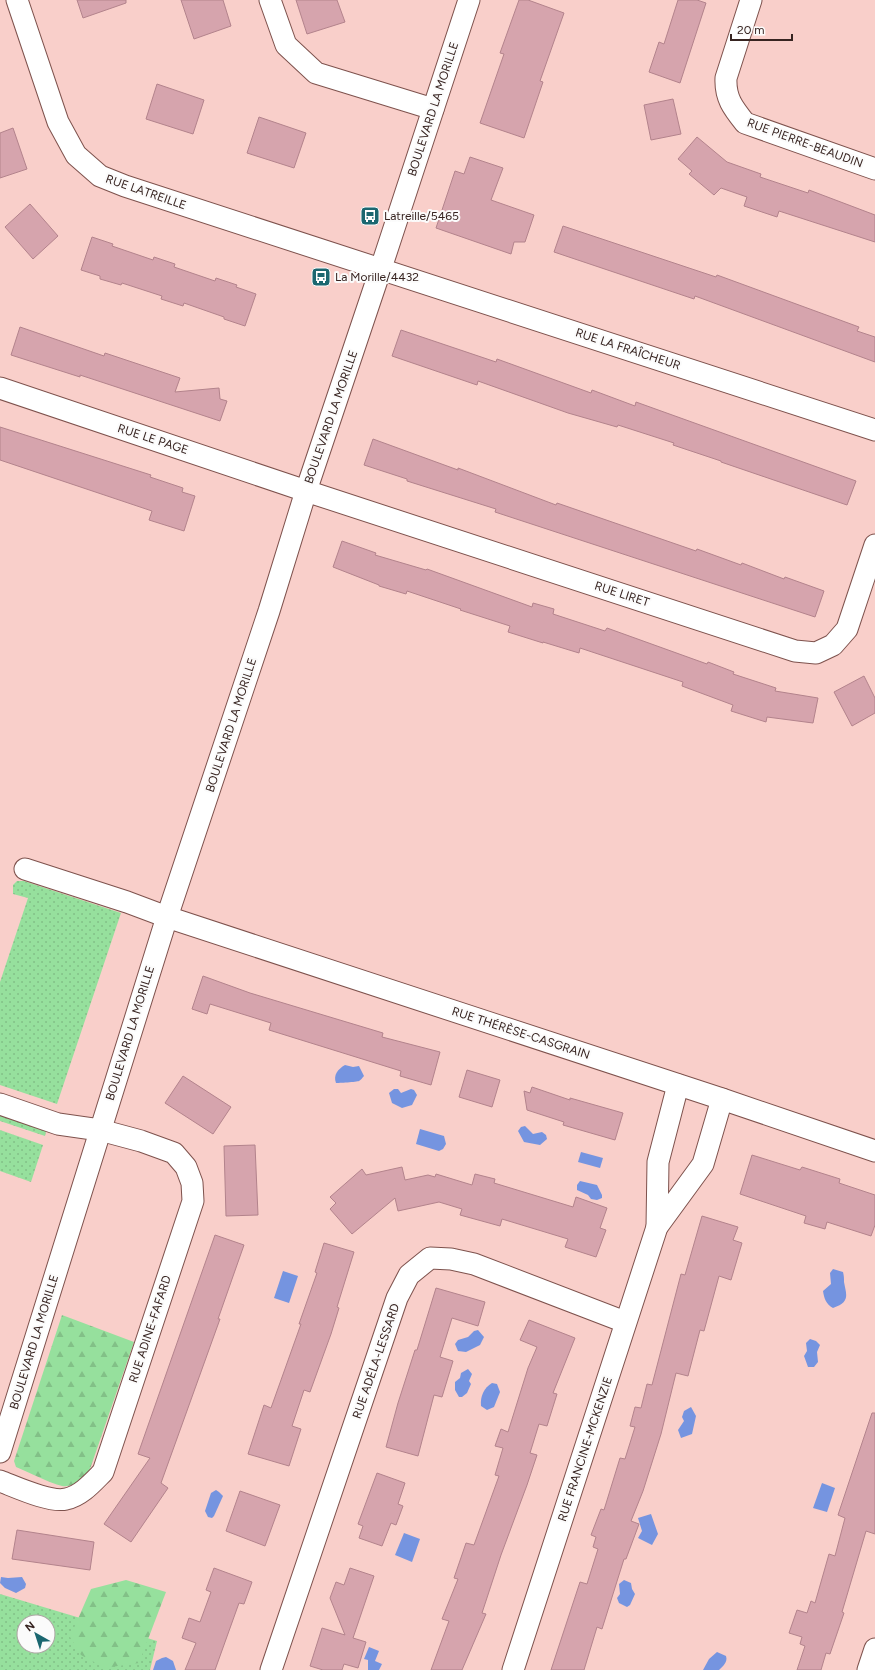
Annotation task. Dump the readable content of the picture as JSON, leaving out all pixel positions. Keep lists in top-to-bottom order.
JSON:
{
  "streets": {
    "street": [
      "BOULEVARD LA MORILLE",
      "RUE PIERRE-BEAUDIN",
      "RUE LATREILLE",
      "RUE LA FRAÎCHEUR",
      "RUE LE PAGE",
      "RUE LIRET",
      "RUE THÉRÈSE-CASGRAIN",
      "RUE ADINE-FAFARD",
      "RUE ADÉLA-LESSARD",
      "RUE FRANCINE-MCKENZIE"
    ]
  },
  "crossings": [
    ["BOULEVARD LA MORILLE", "RUE LATREILLE"],
    ["BOULEVARD LA MORILLE", "RUE LA FRAÎCHEUR"],
    ["BOULEVARD LA MORILLE", "RUE LE PAGE"],
    ["BOULEVARD LA MORILLE", "RUE LIRET"],
    ["BOULEVARD LA MORILLE", "RUE THÉRÈSE-CASGRAIN"],
    ["BOULEVARD LA MORILLE", "RUE ADINE-FAFARD"],
    ["RUE LATREILLE", "RUE LA FRAÎCHEUR"],
    ["RUE LE PAGE", "RUE LIRET"],
    ["RUE THÉRÈSE-CASGRAIN", "RUE FRANCINE-MCKENZIE"],
    ["RUE ADÉLA-LESSARD", "RUE FRANCINE-MCKENZIE"]
  ],
  "places": {
    "bus stop": ["Latreille/5465", "La Morille/4432"]
  },
  "scale_bar": "20 m",
  "north": "top left"
}
